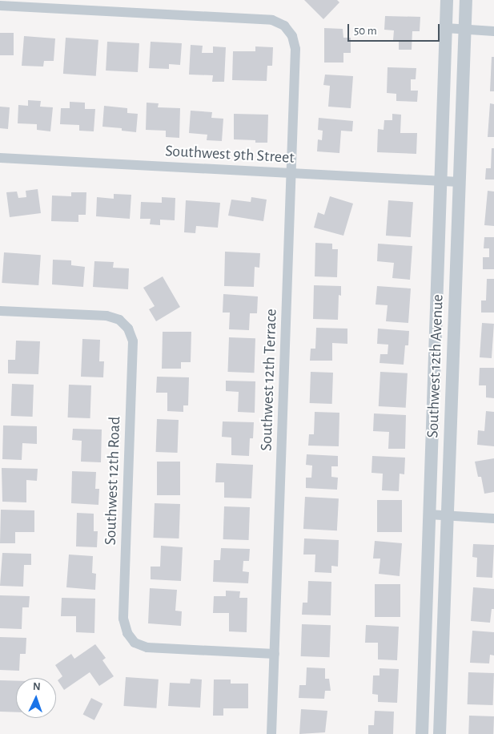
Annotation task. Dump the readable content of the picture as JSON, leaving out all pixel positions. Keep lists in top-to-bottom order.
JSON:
{
  "streets": {
    "street": [
      "Southwest 9th Street",
      "Southwest 12th Avenue",
      "Southwest 12th Terrace",
      "Southwest 12th Road"
    ]
  },
  "crossings": [
    ["Southwest 9th Street", "Southwest 12th Avenue"],
    ["Southwest 9th Street", "Southwest 12th Terrace"],
    ["Southwest 12th Terrace", "Southwest 12th Road"]
  ],
  "scale_bar": "50 m",
  "north": "top"
}
